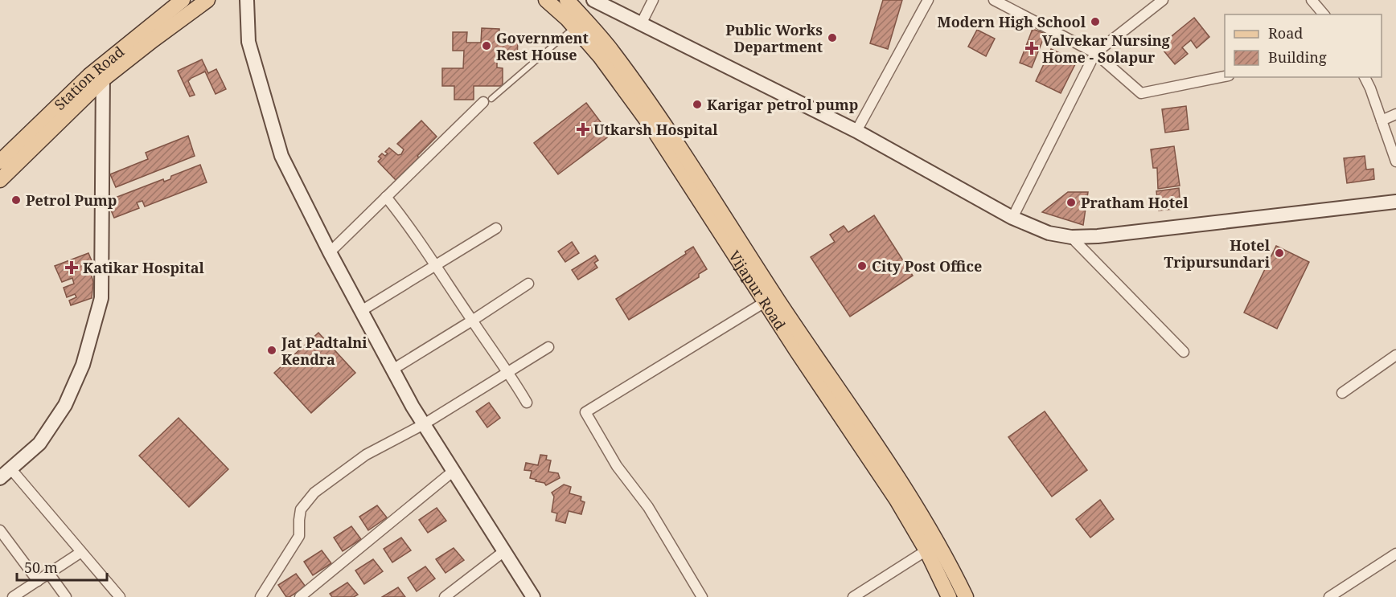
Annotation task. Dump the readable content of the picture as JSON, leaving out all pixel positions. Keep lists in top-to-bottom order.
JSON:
{
  "streets": {
    "main road": ["Station Road", "Vijapur Road"]
  },
  "places": {
    "other": [
      "Modern High School",
      "Public Works Department",
      "Government Rest House",
      "Karigar petrol pump",
      "Petrol Pump",
      "Pratham Hotel",
      "Hotel Tripursundari",
      "City Post Office",
      "Jat Padtalni Kendra"
    ],
    "health": ["Valvekar Nursing Home - Solapur", "Utkarsh Hospital", "Katikar Hospital"]
  },
  "legend": ["Road", "Building"],
  "scale_bar": "50 m"
}
